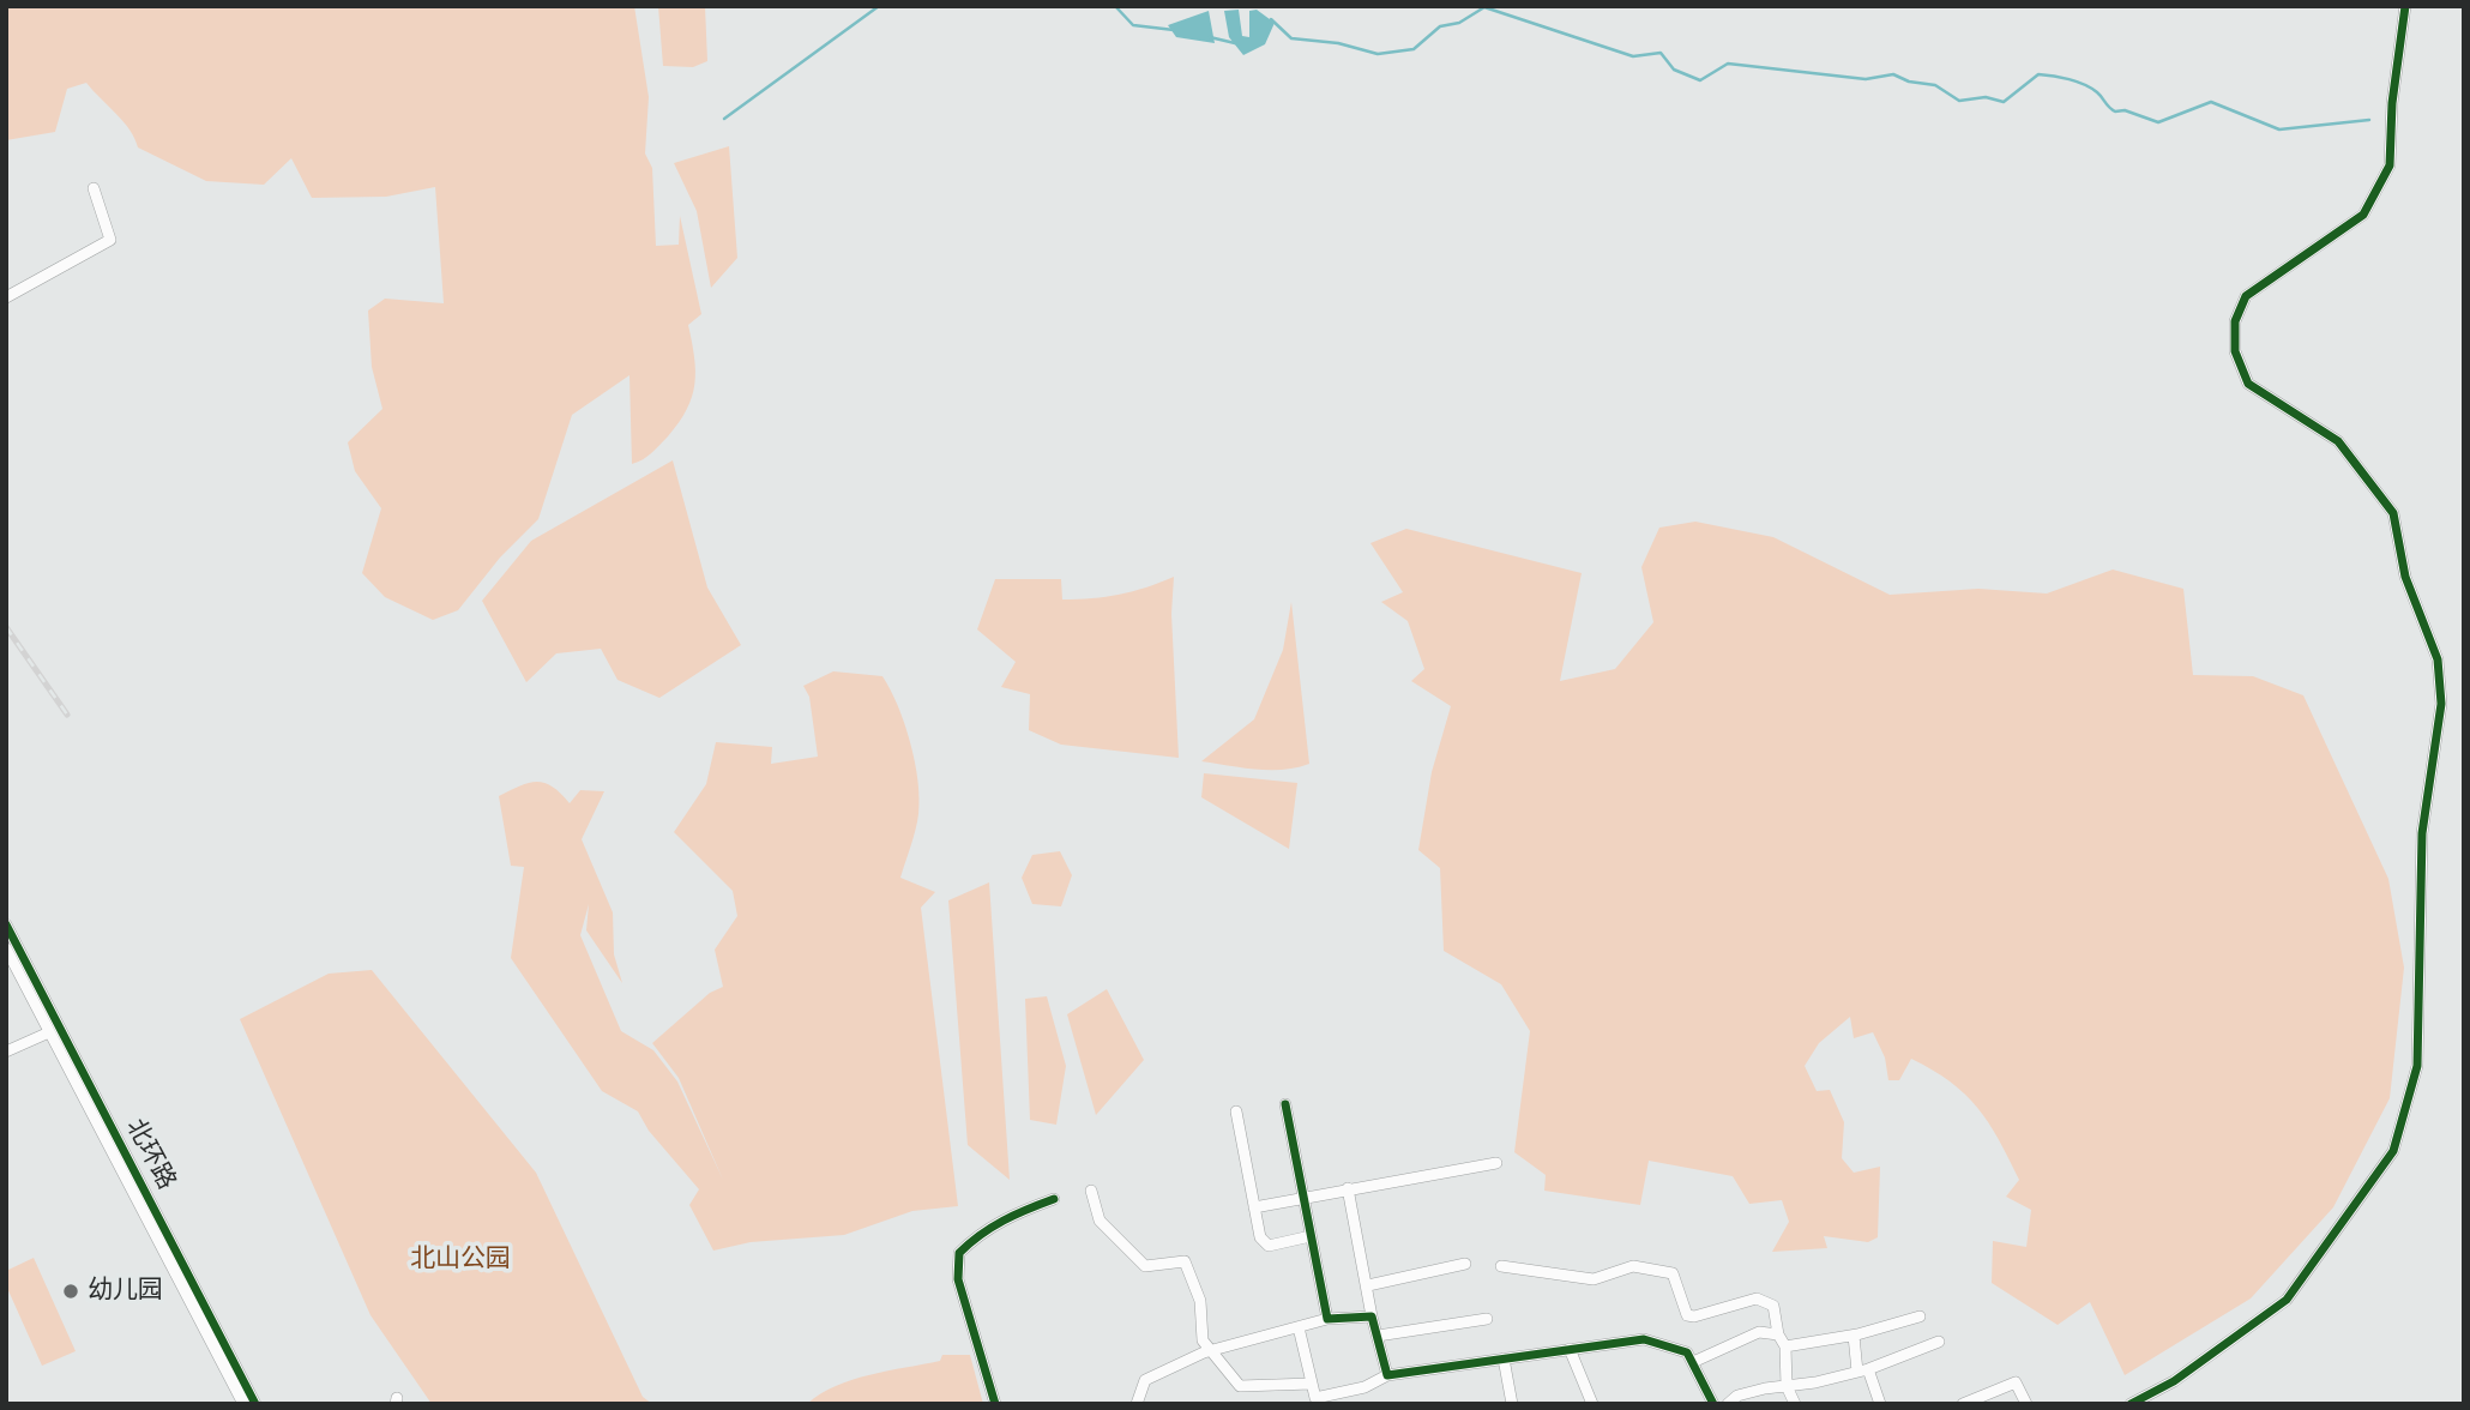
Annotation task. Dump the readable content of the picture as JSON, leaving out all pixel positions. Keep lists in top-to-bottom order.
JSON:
{
  "streets": {
    "street": ["北环路"]
  },
  "parks": ["北山公园"],
  "places": ["幼儿园"]
}
